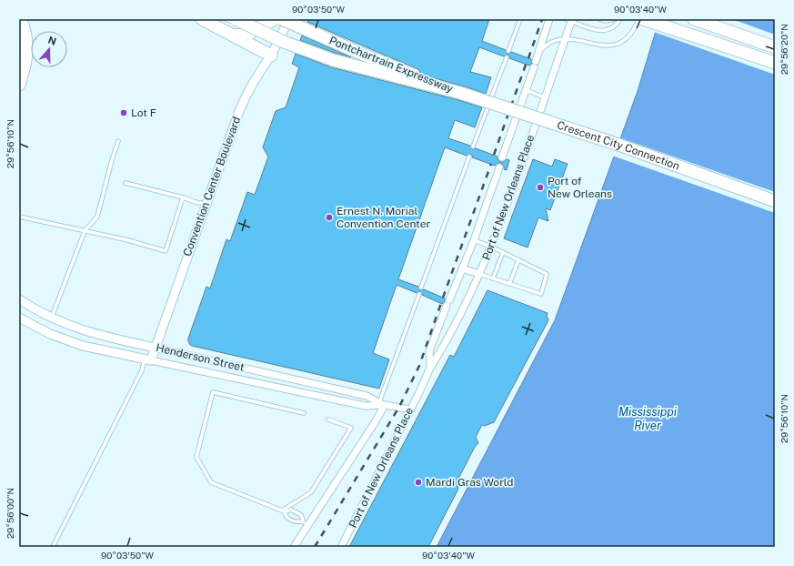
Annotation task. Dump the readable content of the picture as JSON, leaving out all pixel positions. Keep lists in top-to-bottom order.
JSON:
{
  "streets": {
    "highway": ["Pontchartrain Expressway", "Crescent City Connection"],
    "street": ["Convention Center Boulevard", "Port of New Orleans Place", "Henderson Street"]
  },
  "crossings": [
    ["Pontchartrain Expressway", "Crescent City Connection"],
    ["Convention Center Boulevard", "Henderson Street"],
    ["Port of New Orleans Place", "Henderson Street"]
  ],
  "water": ["Mississippi River"],
  "places": [
    "Lot F",
    "Port of New Orleans",
    "Ernest N. Morial Convention Center",
    "Mardi Gras World"
  ],
  "north": "top",
  "coordinates": [
    "90°03'50\"W",
    "90°03'40\"W",
    "29°56'20\"N",
    "29°56'10\"N",
    "29°56'00\"N"
  ]
}
